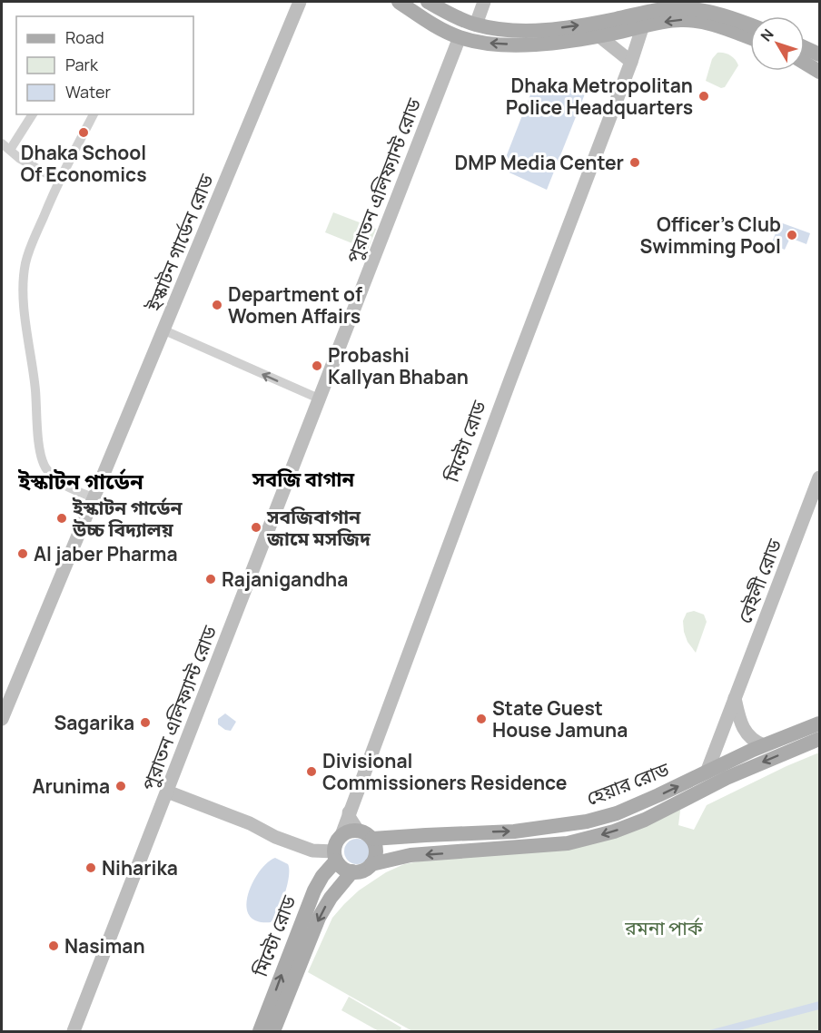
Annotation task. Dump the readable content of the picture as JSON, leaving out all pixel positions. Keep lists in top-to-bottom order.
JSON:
{
  "streets": {
    "main road": [
      "পুরাতন এলিফ্যান্ট রোড",
      "ইস্কাটন গার্ডেন রোড",
      "মিন্টো রোড",
      "বেইলী রোড",
      "হেয়ার রোড"
    ]
  },
  "crossings": [
    ["মিন্টো রোড", "হেয়ার রোড"],
    ["বেইলী রোড", "হেয়ার রোড"]
  ],
  "districts": ["সবজি বাগান", "ইস্কাটন গার্ডেন"],
  "parks": ["রমনা পার্ক"],
  "places": [
    "Dhaka Metropolitan Police Headquarters",
    "Dhaka School Of Economics",
    "DMP Media Center",
    "Officer's Club Swimming Pool",
    "Department of Women Affairs",
    "Probashi Kallyan Bhaban",
    "ইস্কাটন গার্ডেন উচ্চ বিদ্যালয়",
    "সবজিবাগান জামে মসজিদ",
    "Al jaber Pharma",
    "Rajanigandha",
    "State Guest House Jamuna",
    "Sagarika",
    "Divisional Commissioners Residence",
    "Arunima",
    "Niharika",
    "Nasiman"
  ],
  "legend": ["Road", "Park", "Water"],
  "north": "top left"
}
